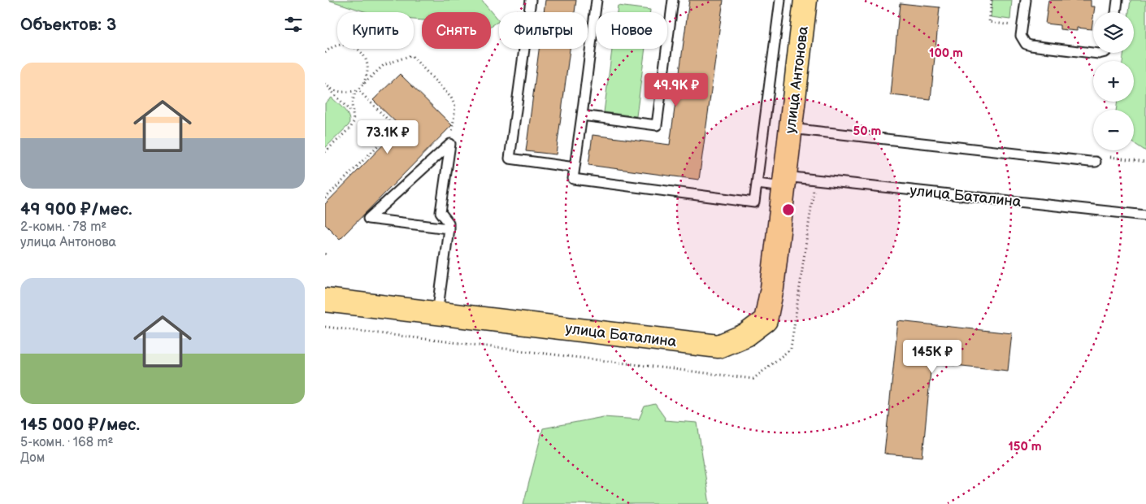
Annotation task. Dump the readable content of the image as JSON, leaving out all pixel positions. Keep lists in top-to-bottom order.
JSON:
{
  "streets": {
    "main road": ["улица Антонова", "улица Баталина"]
  },
  "crossings": [
    ["улица Антонова", "улица Баталина"]
  ],
  "page": {
    "heading": "Объектов: 3",
    "map_buttons": ["+", "−"],
    "chip": [
      "Купить",
      "Снять",
      "Фильтры",
      "Новое"
    ],
    "list": [
      {
        "name": "49 900 ₽/мес.",
        "note": "2-комн. · 78 m² · улица Антонова"
      },
      {
        "name": "145 000 ₽/мес.",
        "note": "5-комн. · 168 m² · Дом"
      }
    ],
    "price": ["49.9K ₽", "73.1K ₽", "145K ₽"]
  },
  "rings": ["100 m", "50 m", "150 m"]
}
